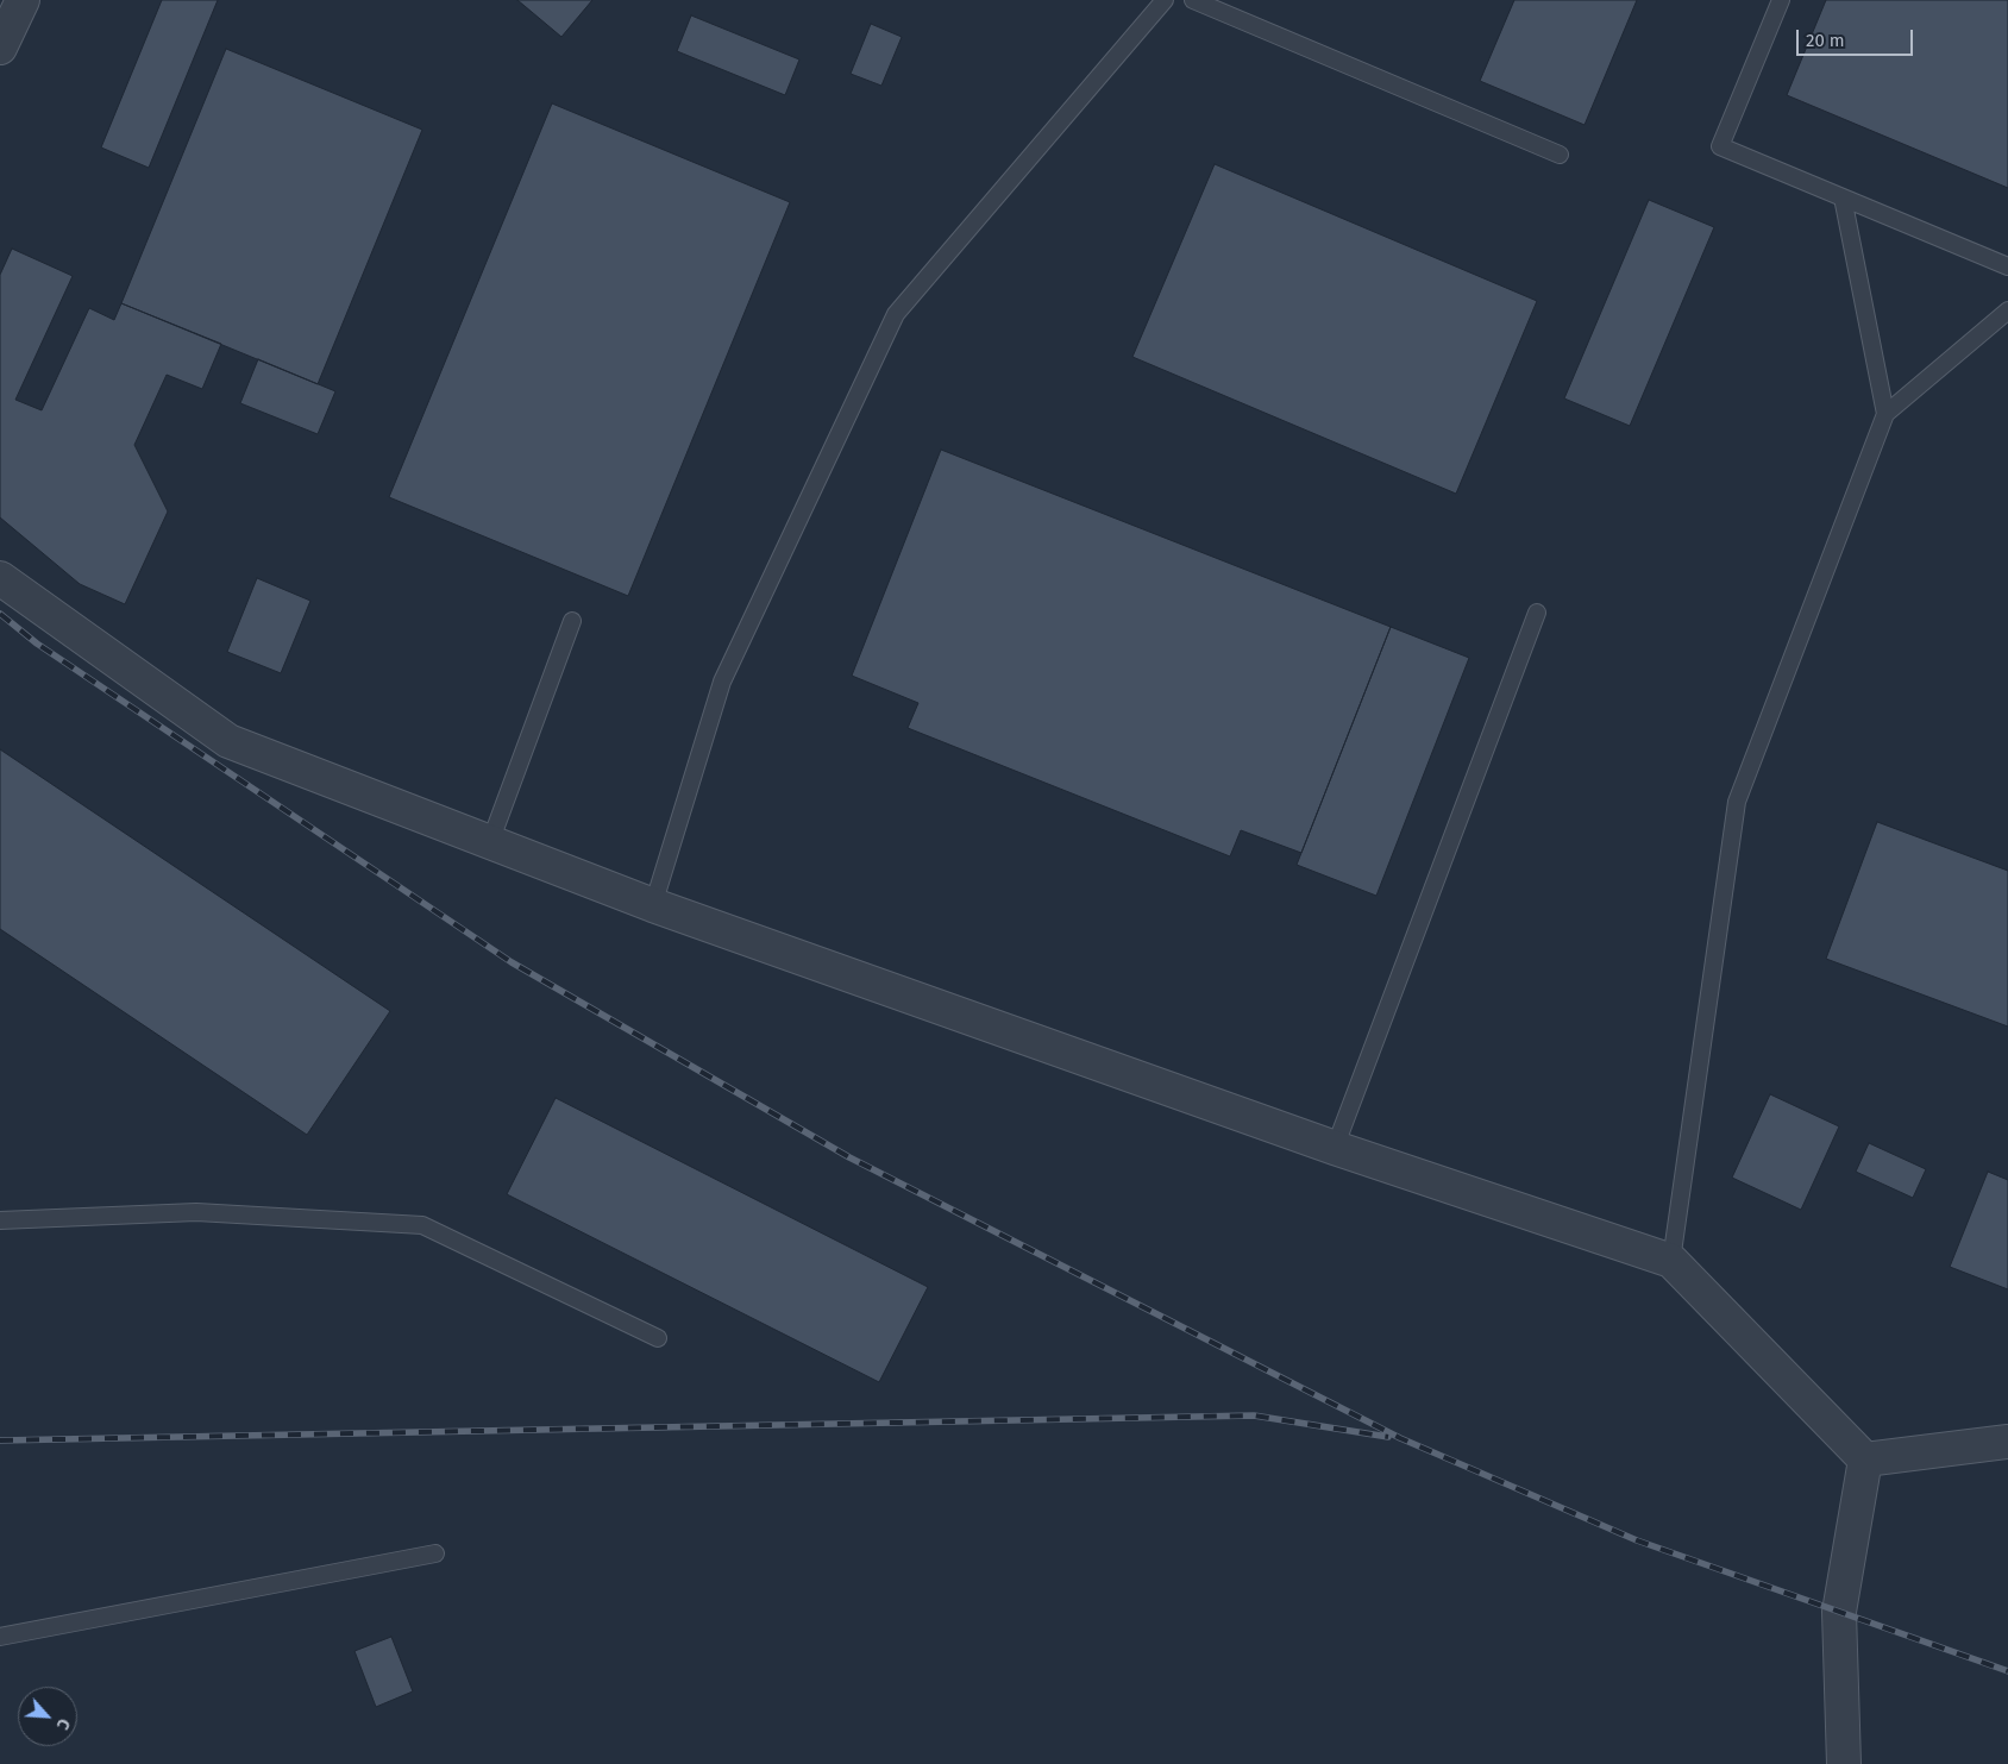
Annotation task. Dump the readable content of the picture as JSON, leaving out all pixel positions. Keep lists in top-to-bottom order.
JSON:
{
  "scale_bar": "20 m",
  "north": "bottom right"
}
